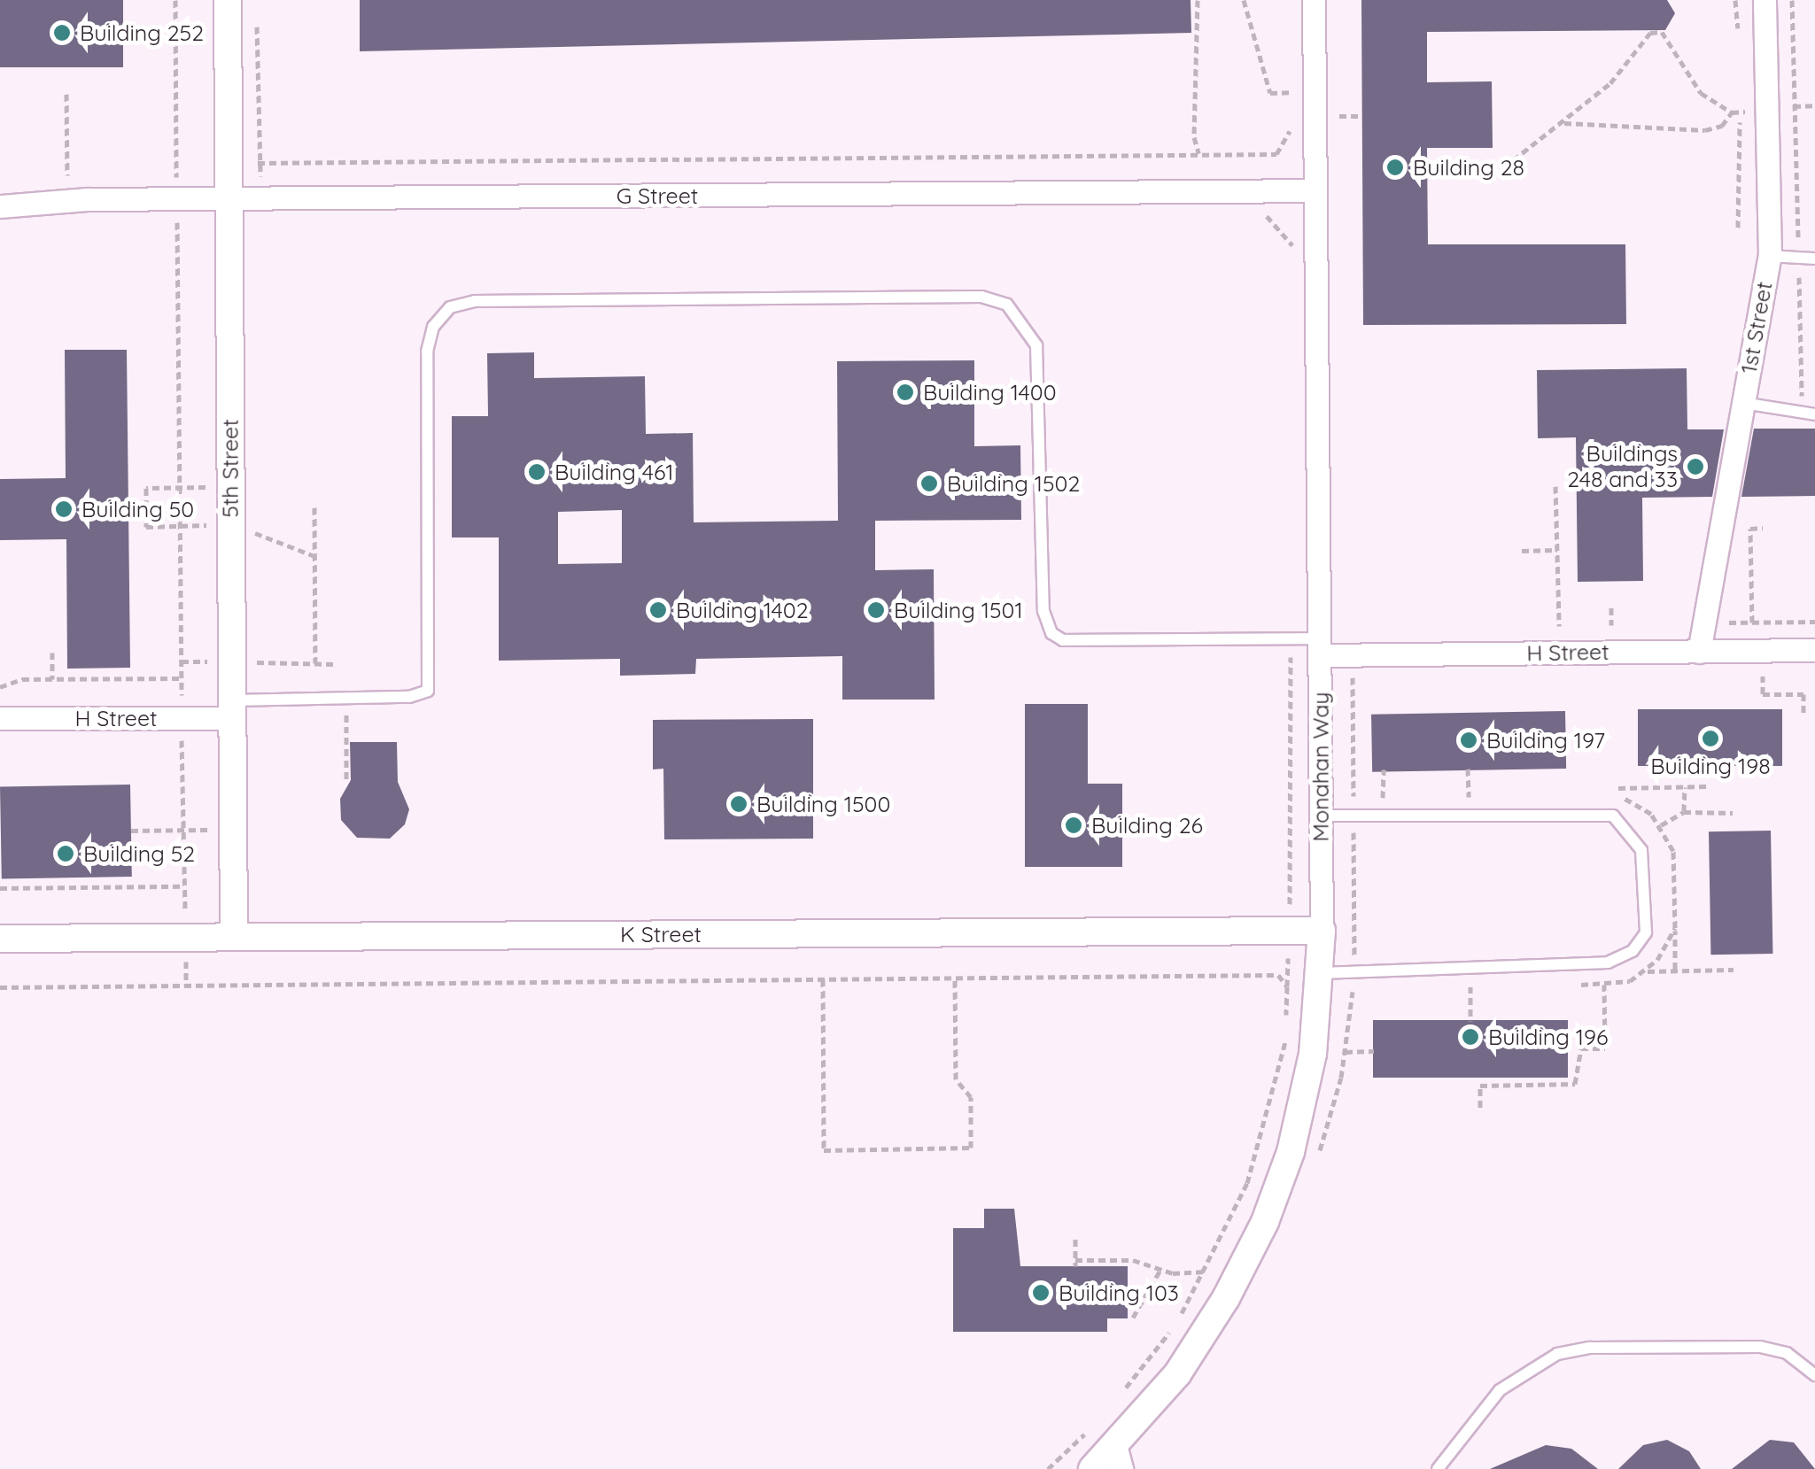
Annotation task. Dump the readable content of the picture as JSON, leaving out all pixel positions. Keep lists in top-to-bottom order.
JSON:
{
  "streets": {
    "street": [
      "G Street",
      "1st Street",
      "5th Street",
      "H Street",
      "Monahan Way",
      "K Street"
    ]
  },
  "crossings": [
    ["G Street", "5th Street"],
    ["G Street", "Monahan Way"],
    ["1st Street", "H Street"],
    ["5th Street", "H Street"],
    ["5th Street", "K Street"],
    ["H Street", "Monahan Way"],
    ["Monahan Way", "K Street"]
  ],
  "places": [
    "Building 252",
    "Building 28",
    "Building 1400",
    "Buildings 248 and 33",
    "Building 461",
    "Building 1502",
    "Building 50",
    "Building 1402",
    "Building 1501",
    "Building 198",
    "Building 197",
    "Building 1500",
    "Building 26",
    "Building 52",
    "Building 196",
    "Building 103"
  ]
}
